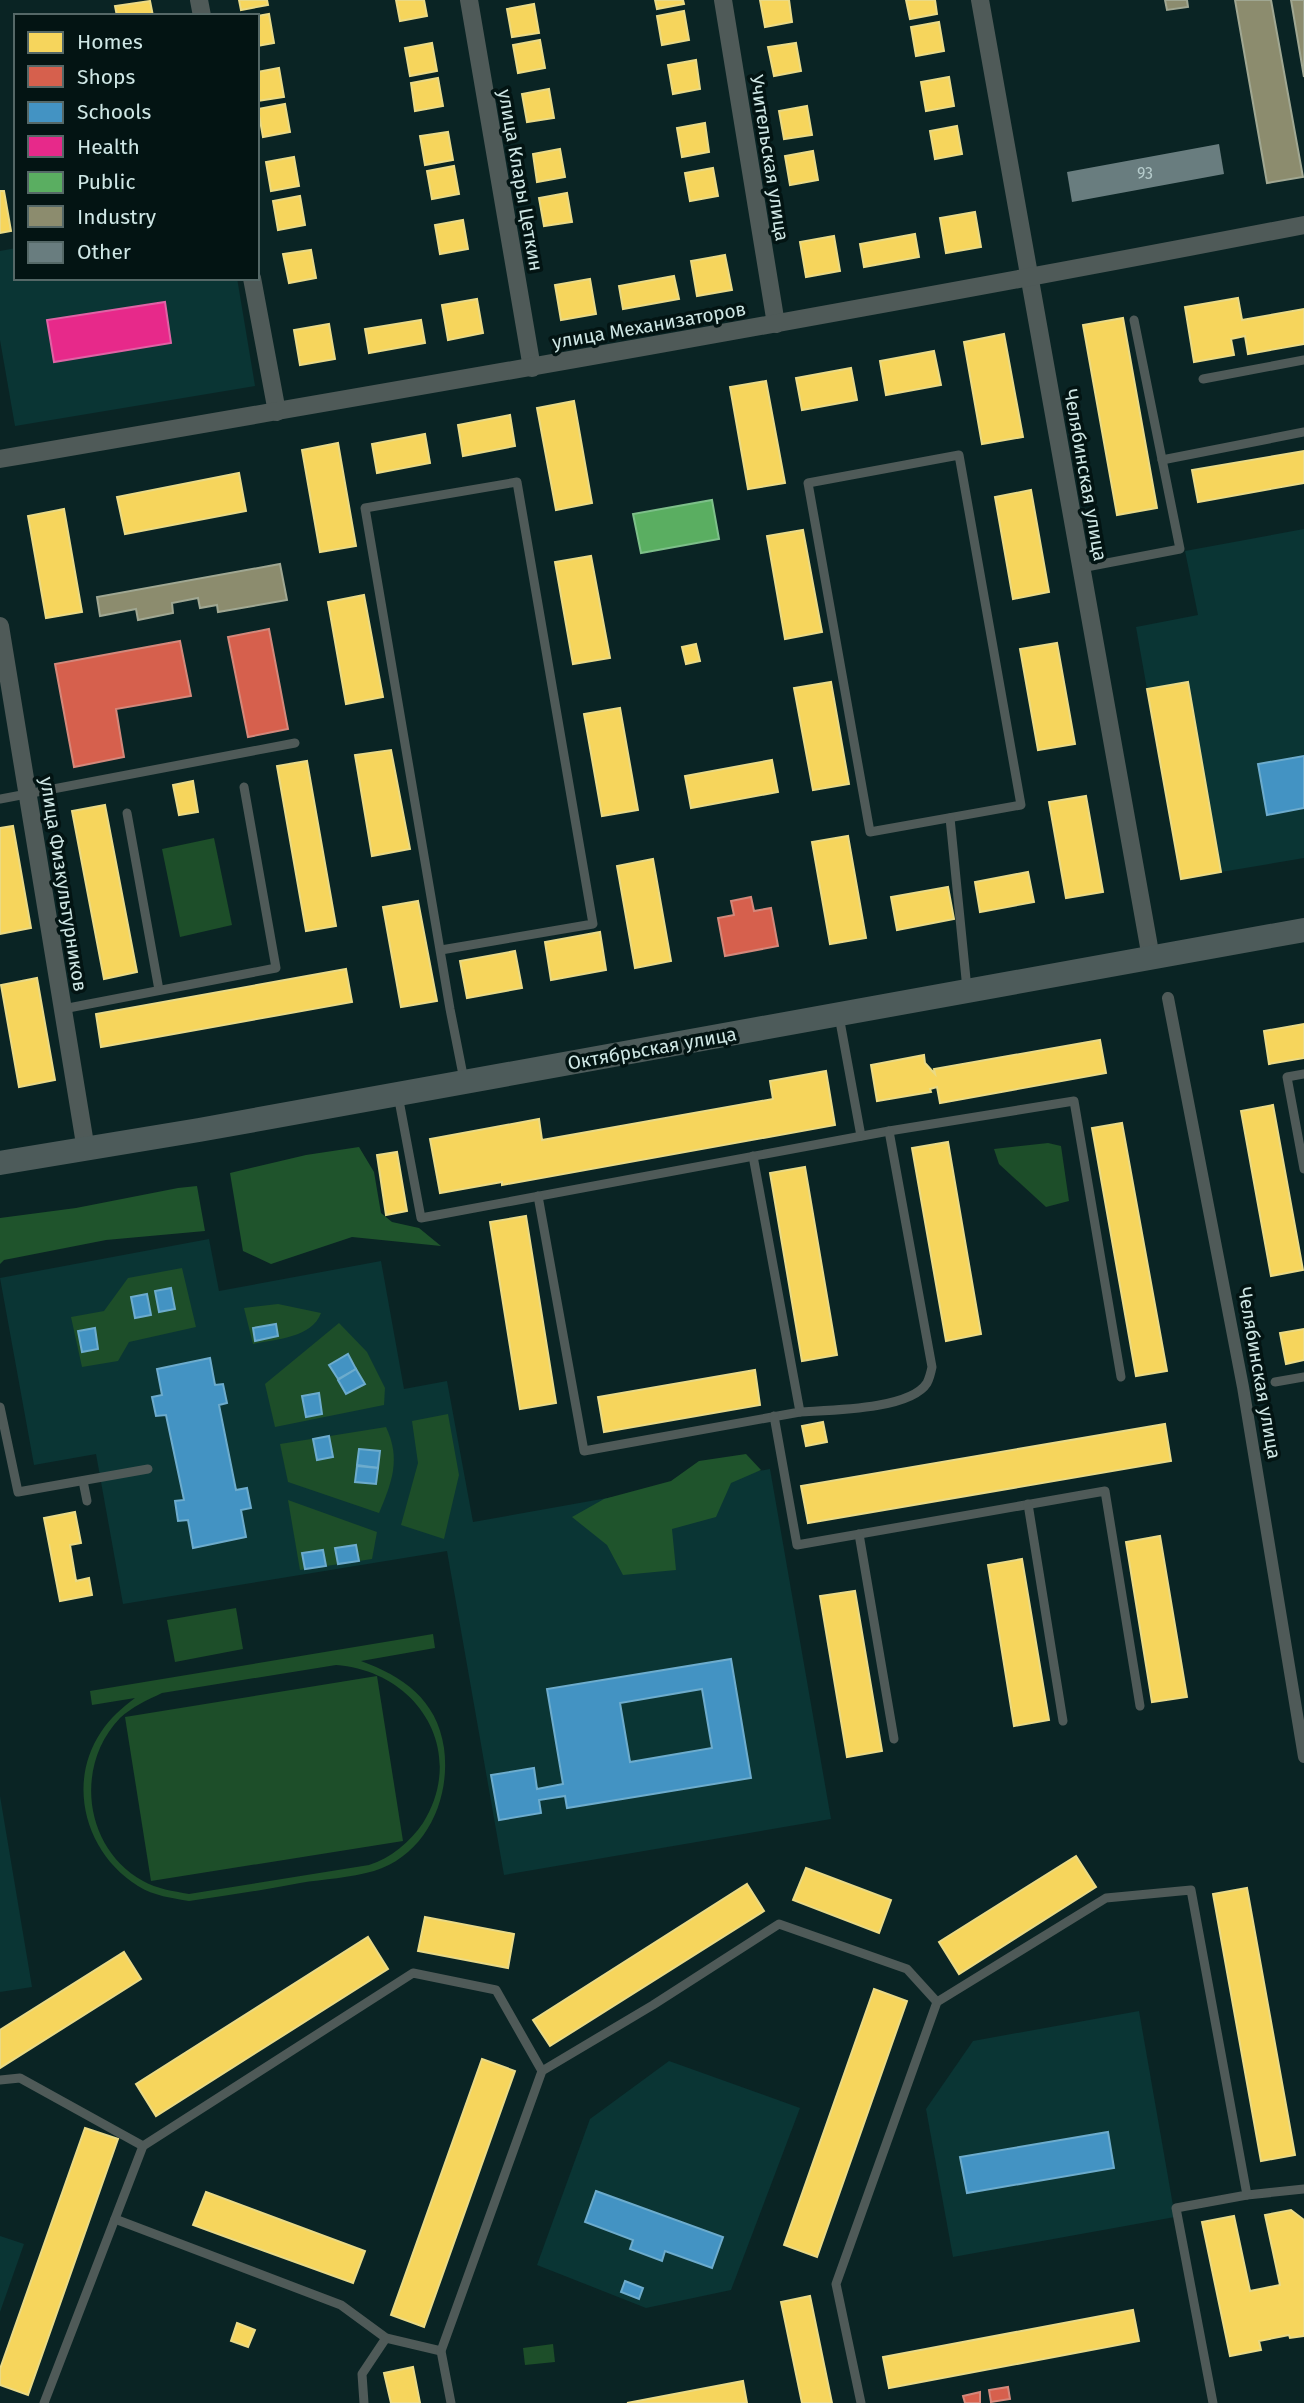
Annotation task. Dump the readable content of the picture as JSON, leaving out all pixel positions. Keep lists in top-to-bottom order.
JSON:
{
  "streets": {
    "main road": ["Октябрьская улица"],
    "street": [
      "Учительская улица",
      "улица Клары Цеткин",
      "улица Механизаторов",
      "Челябинская улица",
      "улица Физкультурников"
    ]
  },
  "crossings": [
    ["Учительская улица", "улица Механизаторов"],
    ["улица Клары Цеткин", "улица Механизаторов"],
    ["улица Механизаторов", "Челябинская улица"],
    ["Челябинская улица", "Октябрьская улица"],
    ["улица Физкультурников", "Октябрьская улица"]
  ],
  "house_numbers": ["93"],
  "legend": [
    "Homes",
    "Shops",
    "Schools",
    "Health",
    "Public",
    "Industry",
    "Other"
  ]
}
